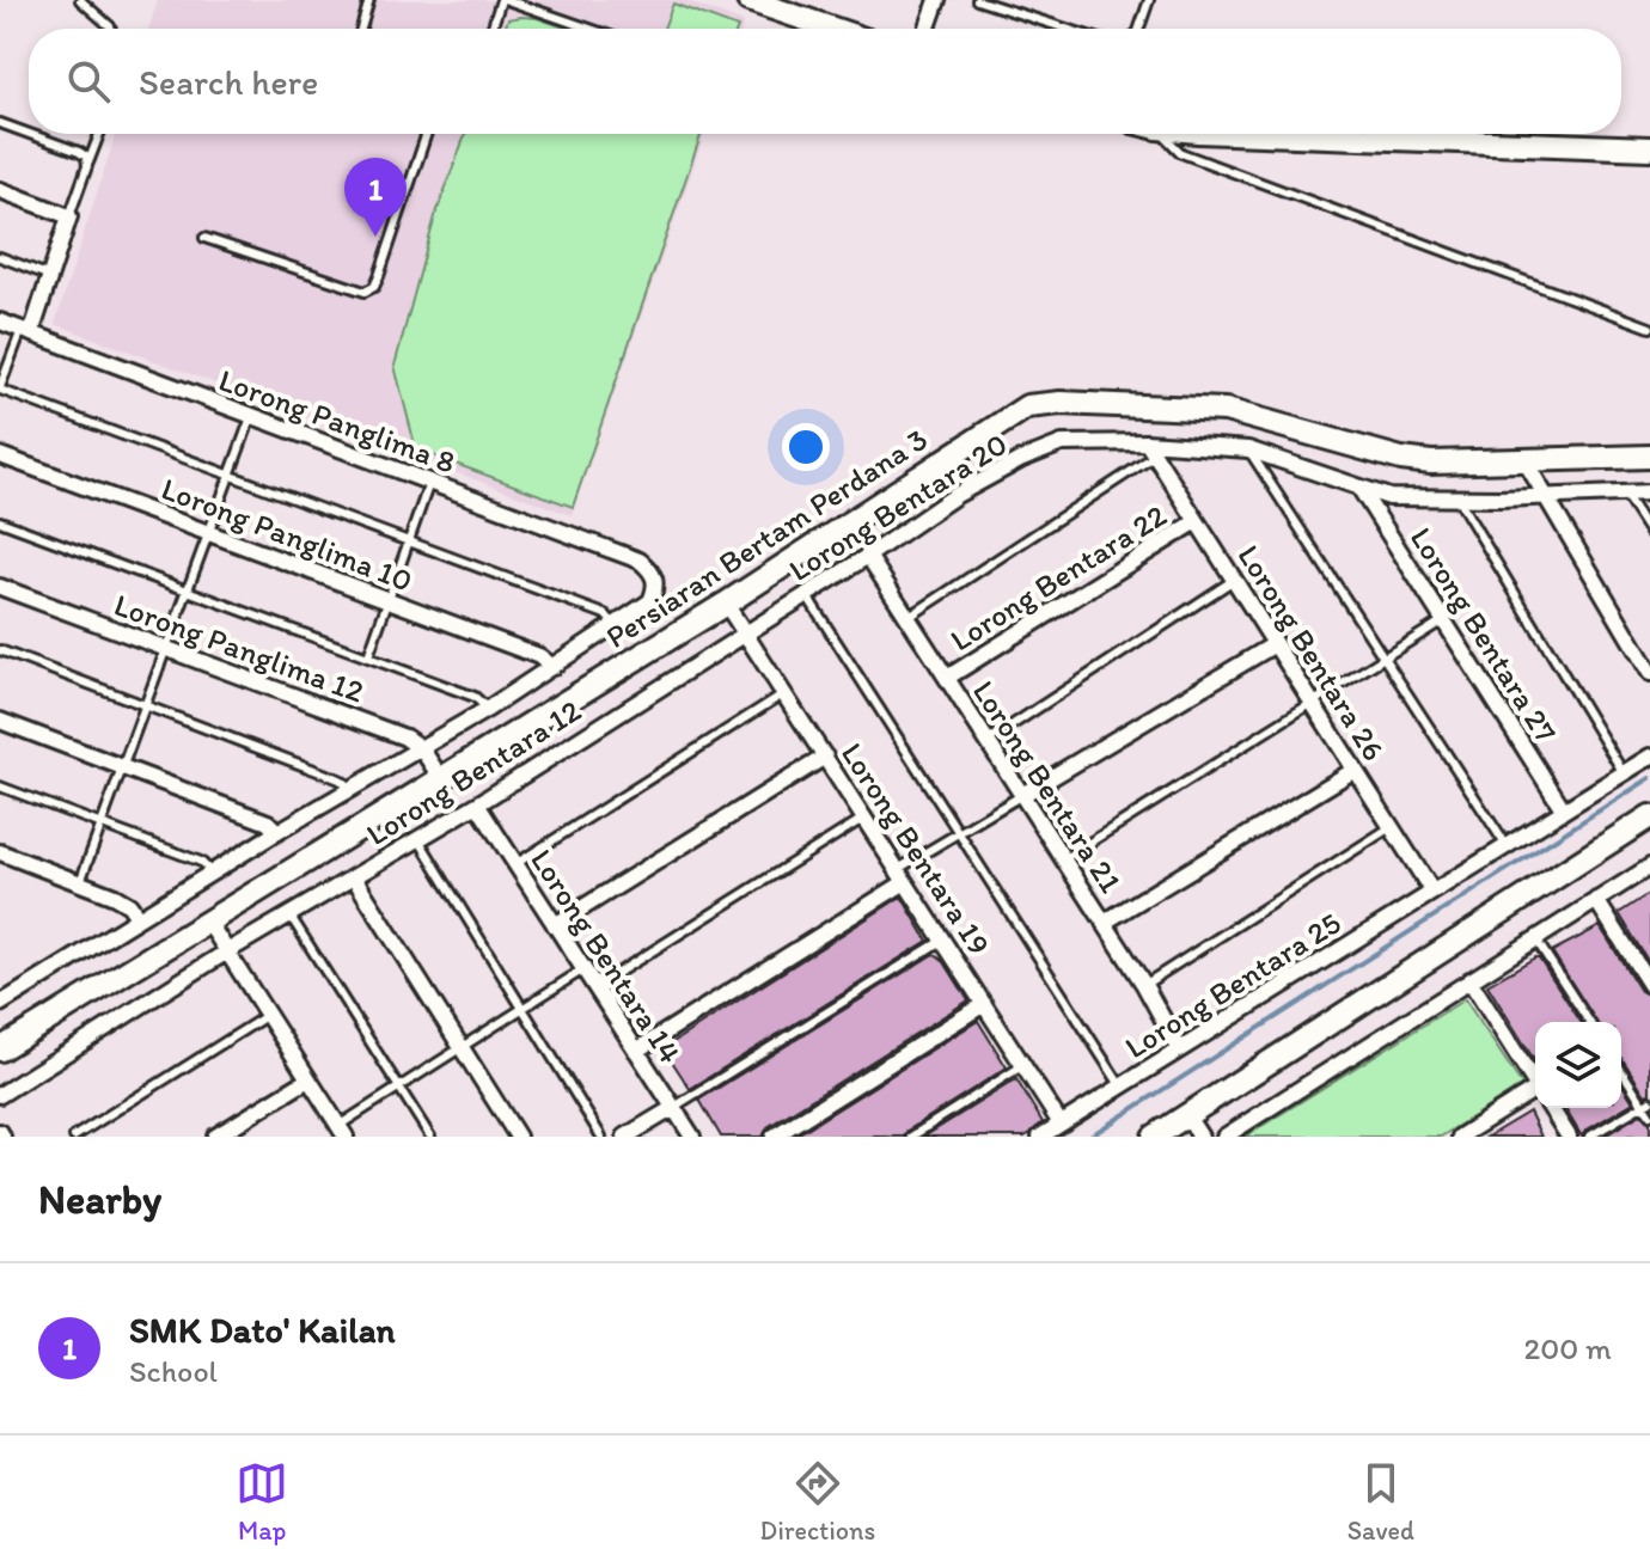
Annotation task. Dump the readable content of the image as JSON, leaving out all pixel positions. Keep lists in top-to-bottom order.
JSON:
{
  "streets": {
    "street": [
      "Lorong Panglima 8",
      "Lorong Bentara 20",
      "Lorong Panglima 10",
      "Persiaran Bertam Perdana 3",
      "Lorong Bentara 22",
      "Lorong Bentara 27",
      "Lorong Panglima 12",
      "Lorong Bentara 26",
      "Lorong Bentara 12",
      "Lorong Bentara 21",
      "Lorong Bentara 19",
      "Lorong Bentara 14",
      "Lorong Bentara 25"
    ]
  },
  "crossings": [
    ["Lorong Bentara 20", "Lorong Bentara 27"],
    ["Lorong Bentara 20", "Lorong Bentara 26"],
    ["Lorong Bentara 20", "Lorong Bentara 12"],
    ["Lorong Bentara 20", "Lorong Bentara 21"],
    ["Lorong Bentara 20", "Lorong Bentara 19"],
    ["Persiaran Bertam Perdana 3", "Lorong Panglima 12"],
    ["Persiaran Bertam Perdana 3", "Lorong Bentara 19"],
    ["Lorong Bentara 22", "Lorong Bentara 26"],
    ["Lorong Bentara 22", "Lorong Bentara 21"],
    ["Lorong Bentara 27", "Lorong Bentara 25"],
    ["Lorong Bentara 26", "Lorong Bentara 25"],
    ["Lorong Bentara 12", "Lorong Bentara 19"],
    ["Lorong Bentara 12", "Lorong Bentara 14"],
    ["Lorong Bentara 21", "Lorong Bentara 25"],
    ["Lorong Bentara 19", "Lorong Bentara 25"]
  ],
  "page": {
    "search": "Search here",
    "pins": "1",
    "heading": "Nearby",
    "list": [
      {
        "mark": "1",
        "name": "SMK Dato' Kailan",
        "note": "School",
        "value": "200 m"
      }
    ],
    "nav": ["Map", "Directions", "Saved"]
  }
}
